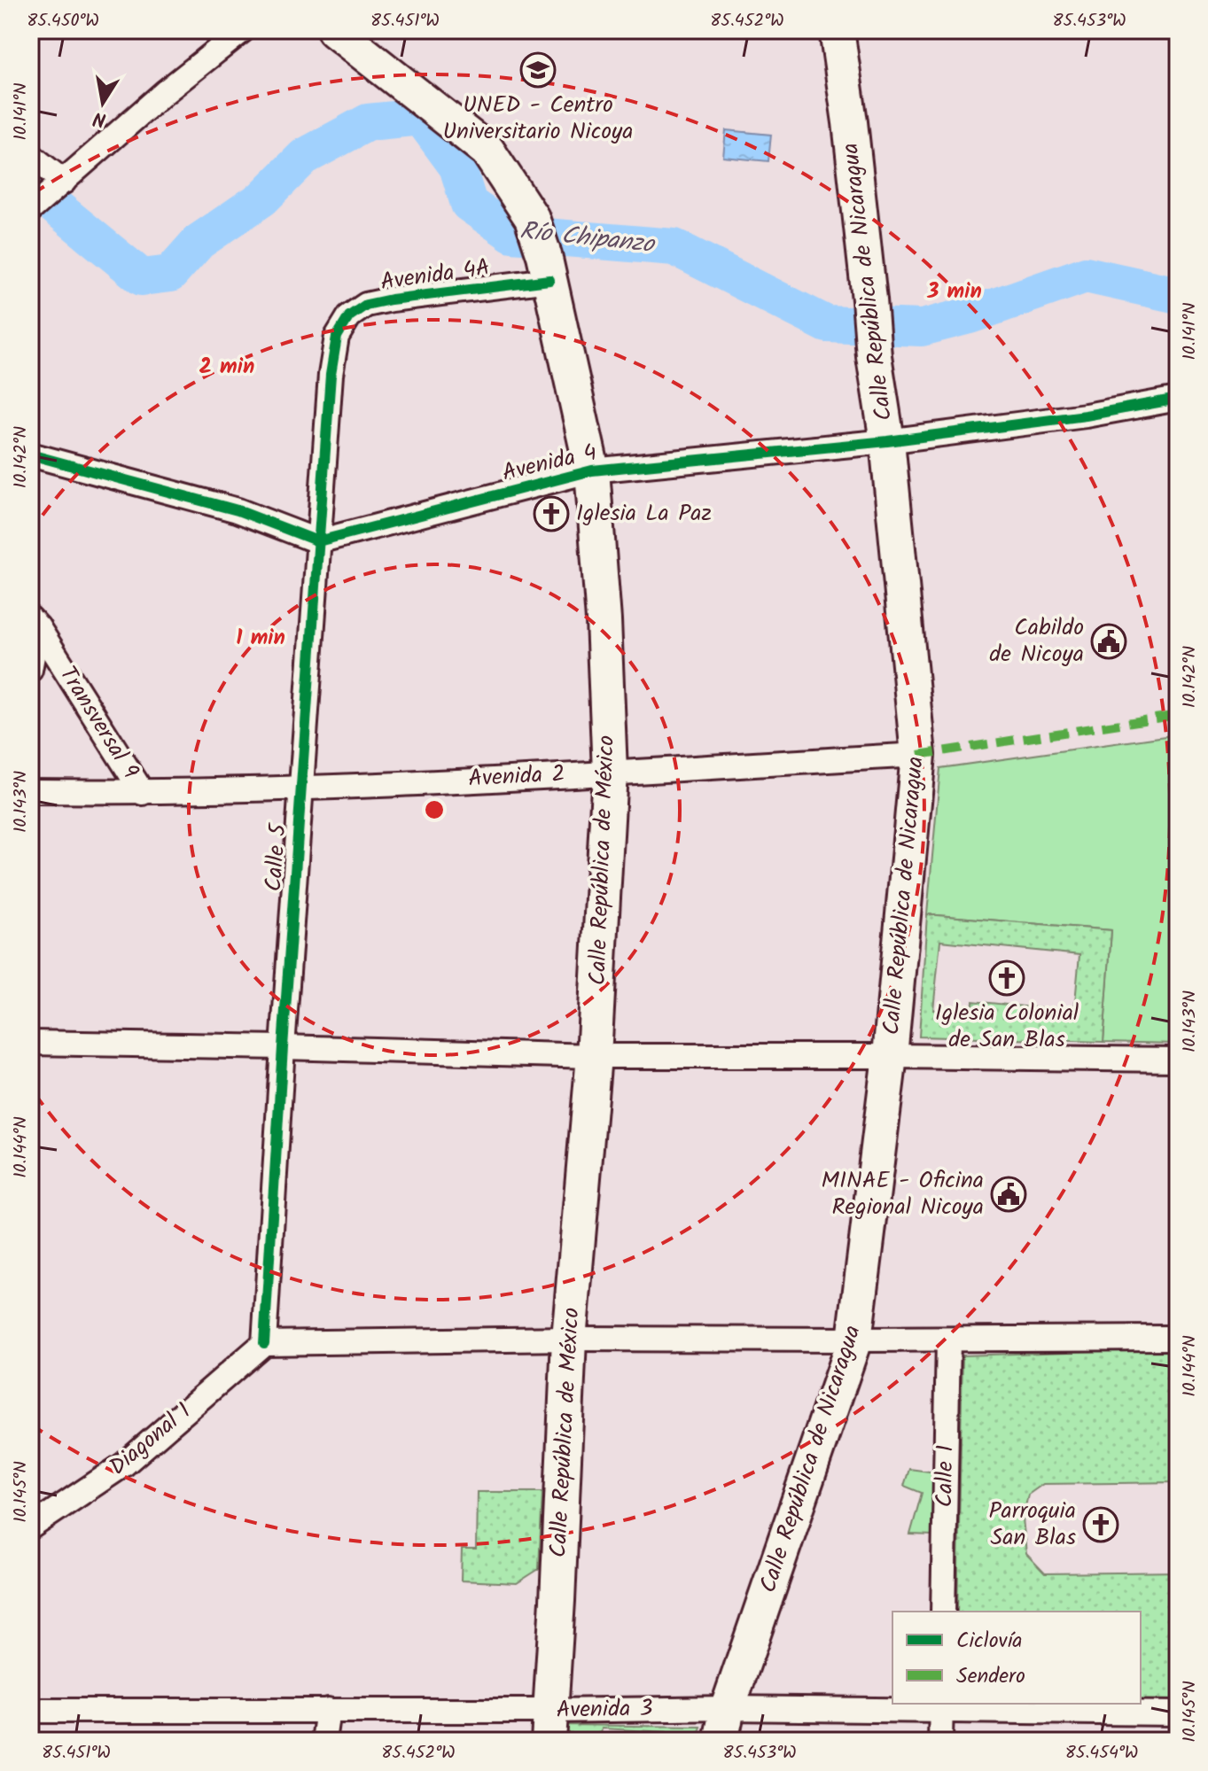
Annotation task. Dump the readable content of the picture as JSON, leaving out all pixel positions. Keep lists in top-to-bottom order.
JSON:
{
  "streets": {
    "main road": ["Calle República de Nicaragua", "Calle República de México"],
    "street": [
      "Avenida 4A",
      "Avenida 4",
      "Transversal 9",
      "Avenida 2",
      "Calle 5",
      "Diagonal 1",
      "Calle 1",
      "Avenida 3"
    ]
  },
  "crossings": [
    ["Avenida 4A", "Calle 5"],
    ["Avenida 4A", "Calle República de México"],
    ["Calle República de Nicaragua", "Avenida 4"],
    ["Calle República de Nicaragua", "Avenida 2"],
    ["Calle República de Nicaragua", "Avenida 3"],
    ["Avenida 4", "Calle 5"],
    ["Avenida 4", "Calle República de México"],
    ["Transversal 9", "Avenida 2"],
    ["Avenida 2", "Calle 5"],
    ["Avenida 2", "Calle República de México"],
    ["Calle 5", "Diagonal 1"],
    ["Calle República de México", "Avenida 3"]
  ],
  "water": ["Río Chipanzo"],
  "places": {
    "school or university": ["UNED - Centro Universitario Nicoya"],
    "church": ["Iglesia La Paz", "Iglesia Colonial de San Blas", "Parroquia San Blas"],
    "public building": ["Cabildo de Nicoya", "MINAE - Oficina Regional Nicoya"]
  },
  "legend": ["Ciclovía", "Sendero"],
  "north": "bottom",
  "coordinates": [
    "85.450°W",
    "85.451°W",
    "85.452°W",
    "85.453°W",
    "10.141°N",
    "10.142°N",
    "10.143°N",
    "10.144°N",
    "10.145°N",
    "85.454°W"
  ],
  "rings": ["3 min", "2 min", "1 min"]
}
